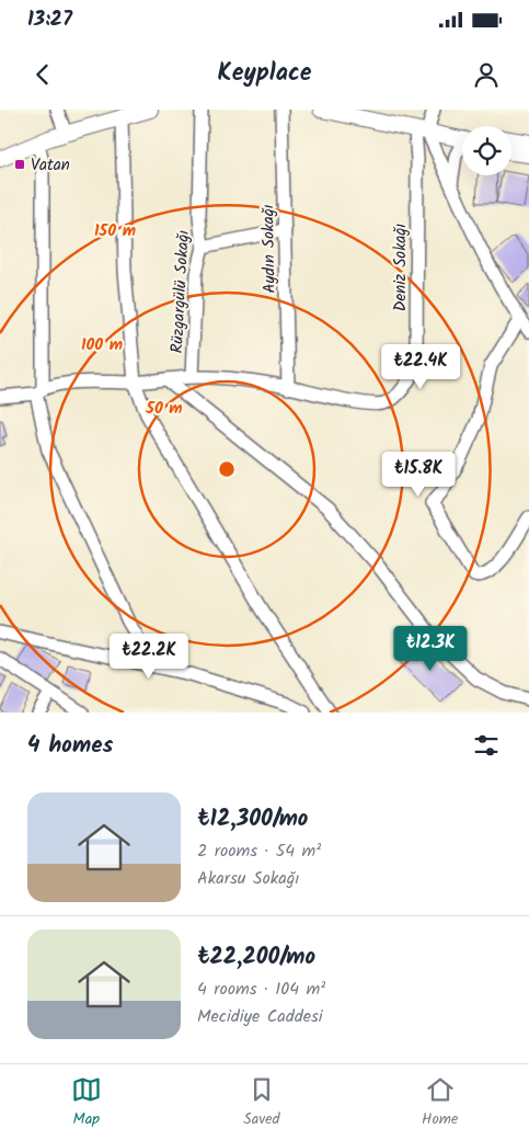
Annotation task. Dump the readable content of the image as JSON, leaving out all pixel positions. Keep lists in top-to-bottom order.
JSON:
{
  "streets": {
    "street": ["Aydın Sokağı", "Deniz Sokağı", "Rüzgargülü Sokağı"]
  },
  "crossings": [
    ["Aydın Sokağı", "Deniz Sokağı"],
    ["Deniz Sokağı", "Rüzgargülü Sokağı"]
  ],
  "places": {
    "transit": ["Vatan"]
  },
  "page": {
    "status": "13:27",
    "header": "Keyplace",
    "price": [
      "₺22.4K",
      "₺15.8K",
      "₺12.3K",
      "₺22.2K"
    ],
    "heading": "4 homes",
    "list": [
      {
        "name": "₺12,300/mo",
        "note": "2 rooms · 54 m² · Akarsu Sokağı"
      },
      {
        "name": "₺22,200/mo",
        "note": "4 rooms · 104 m² · Mecidiye Caddesi"
      }
    ],
    "tabs": ["Map", "Saved", "Home"]
  },
  "rings": ["150 m", "100 m", "50 m"]
}
